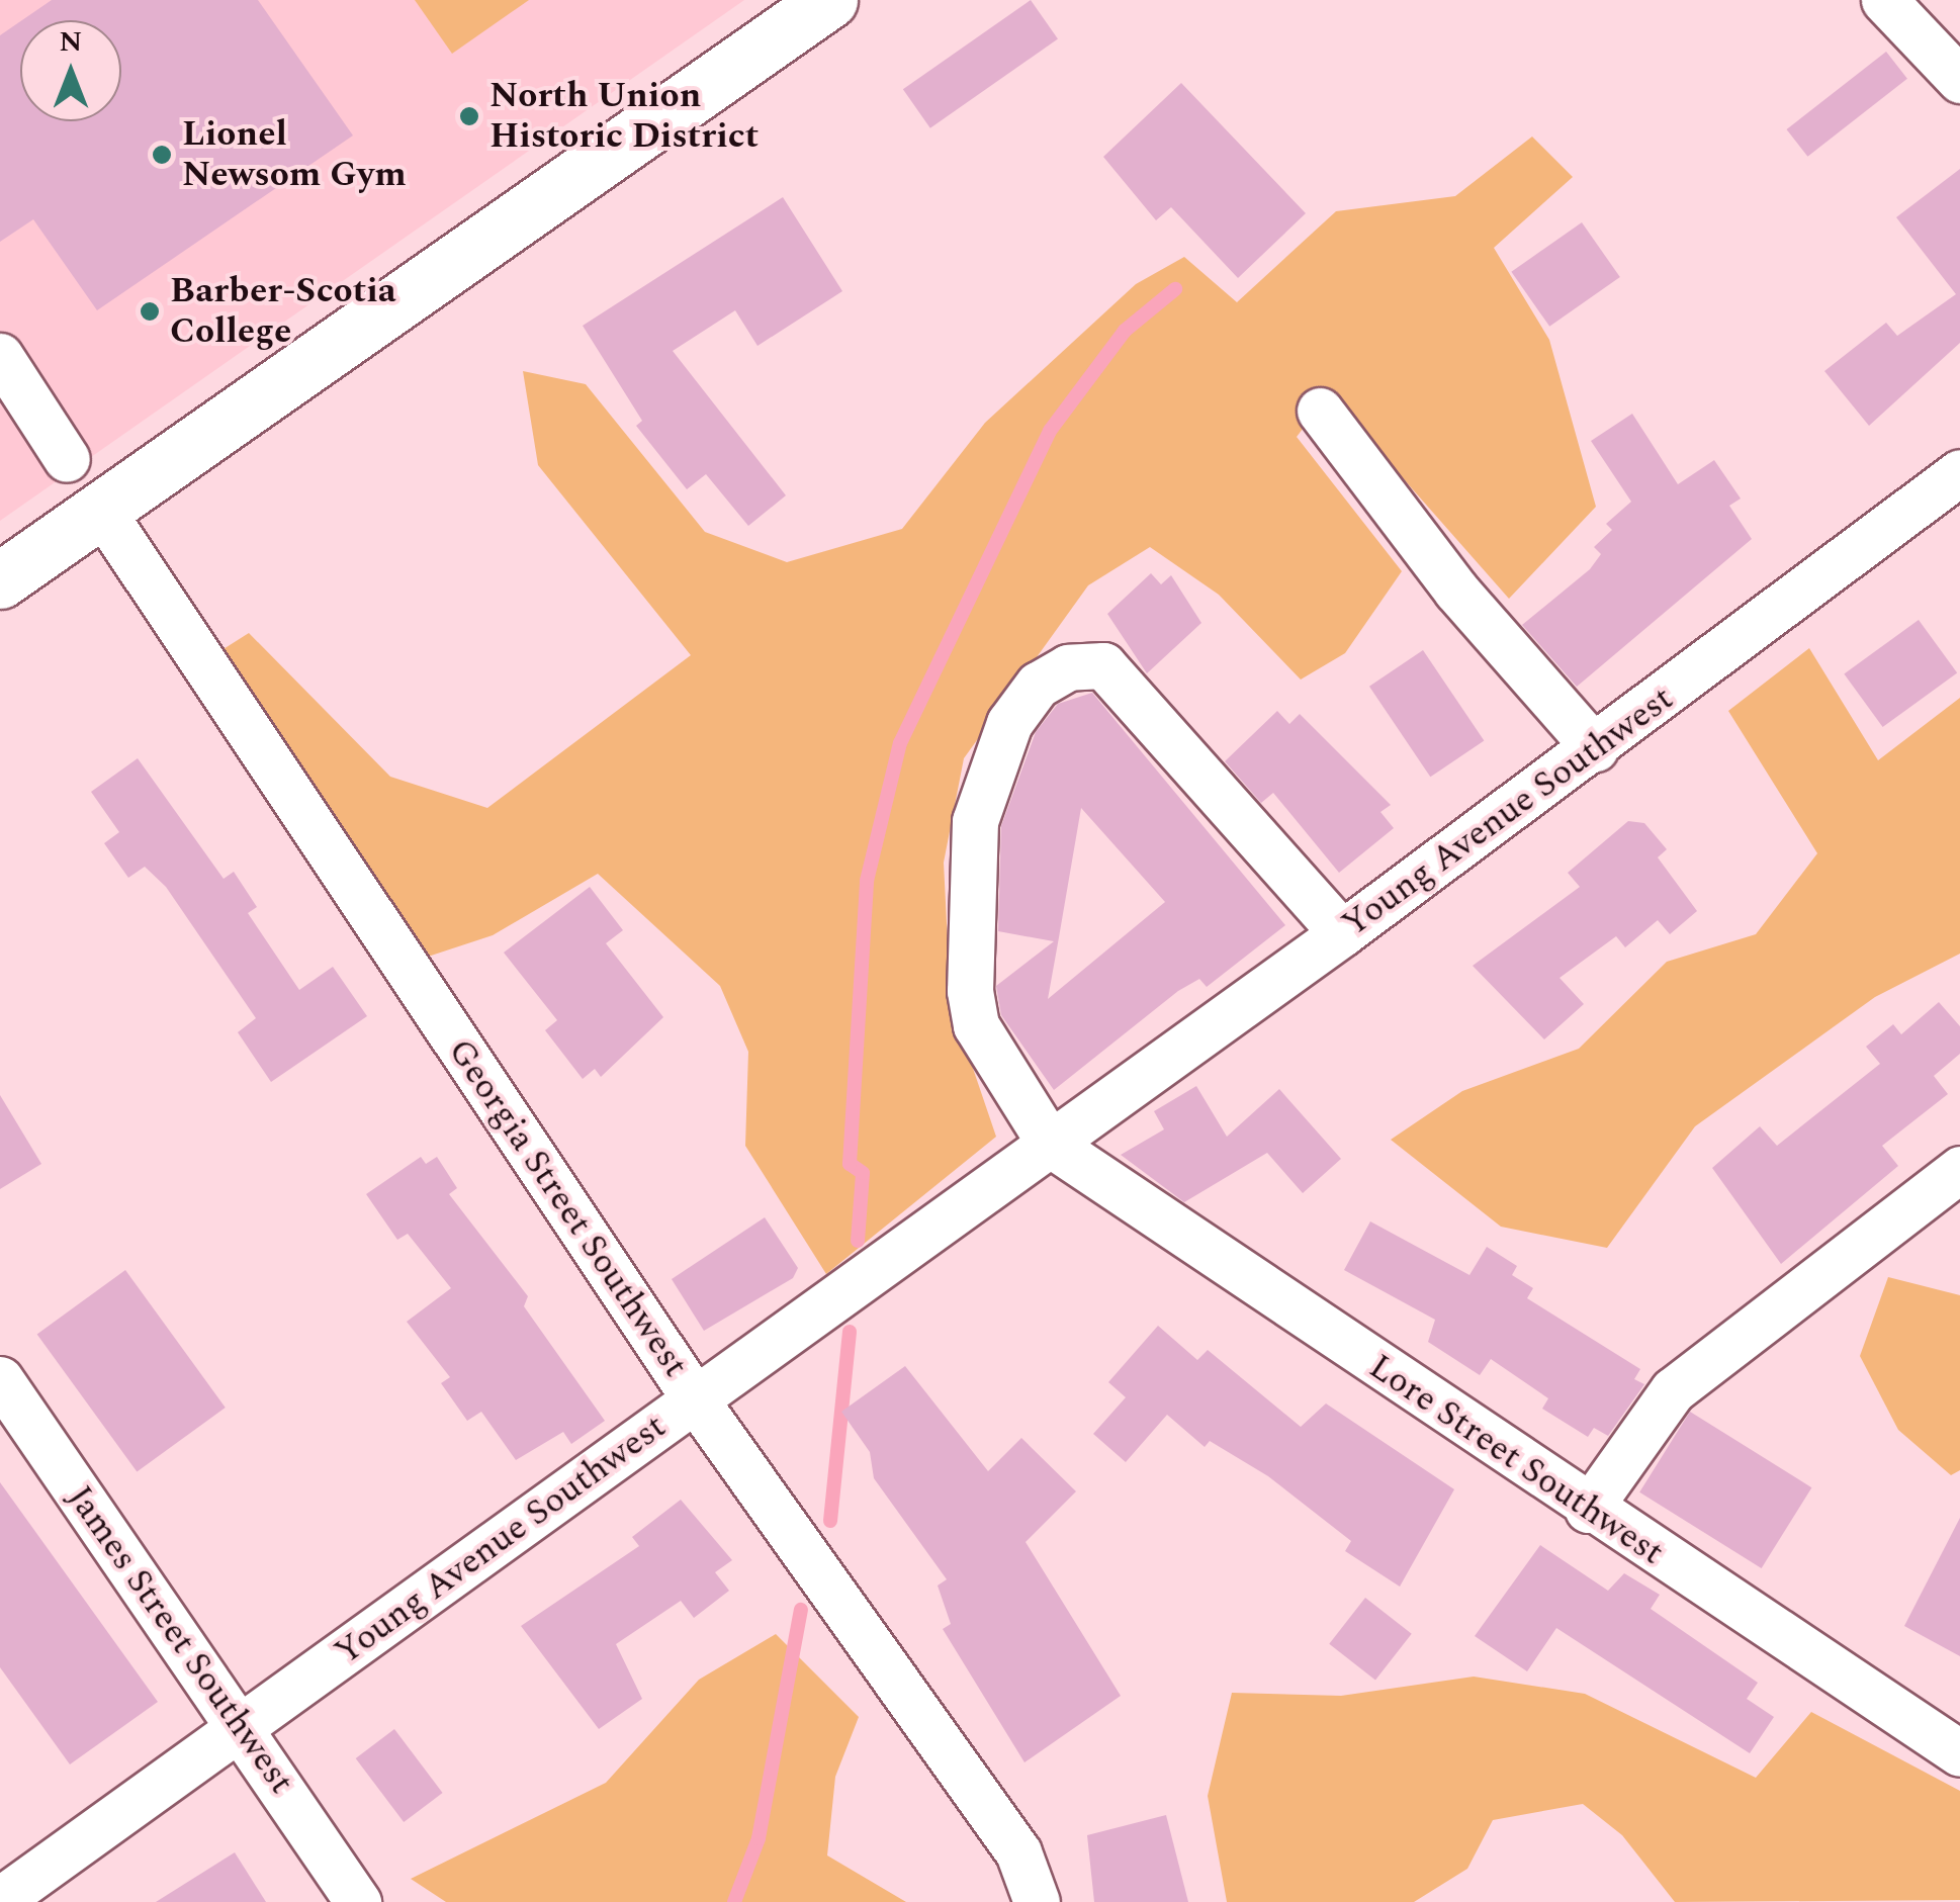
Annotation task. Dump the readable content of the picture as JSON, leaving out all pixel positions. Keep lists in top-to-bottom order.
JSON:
{
  "streets": {
    "street": [
      "Young Avenue Southwest",
      "Georgia Street Southwest",
      "Lore Street Southwest",
      "James Street Southwest"
    ]
  },
  "crossings": [
    ["Young Avenue Southwest", "Georgia Street Southwest"],
    ["Young Avenue Southwest", "Lore Street Southwest"],
    ["Young Avenue Southwest", "James Street Southwest"]
  ],
  "places": ["North Union Historic District", "Lionel Newsom Gym", "Barber-Scotia College"],
  "north": "top"
}
